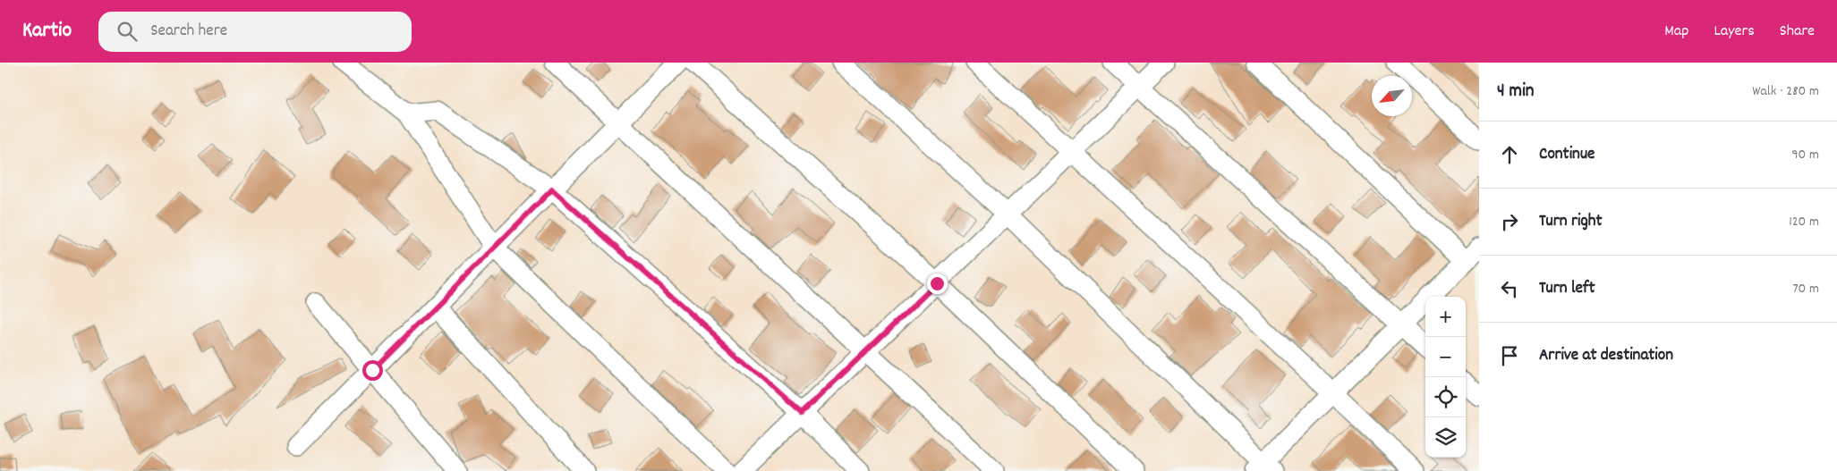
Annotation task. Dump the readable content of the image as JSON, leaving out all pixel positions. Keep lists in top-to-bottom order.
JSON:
{
  "north": "bottom left",
  "page": {
    "header": "Kartio",
    "search": "Search here",
    "nav": ["Map", "Layers", "Share"],
    "heading": ["4 min", "Walk · 280 m"],
    "list": [
      ["Continue", "90 m"],
      ["Turn right", "120 m"],
      ["Turn left", "70 m"],
      "Arrive at destination"
    ],
    "map_buttons": ["+", "−"]
  }
}
